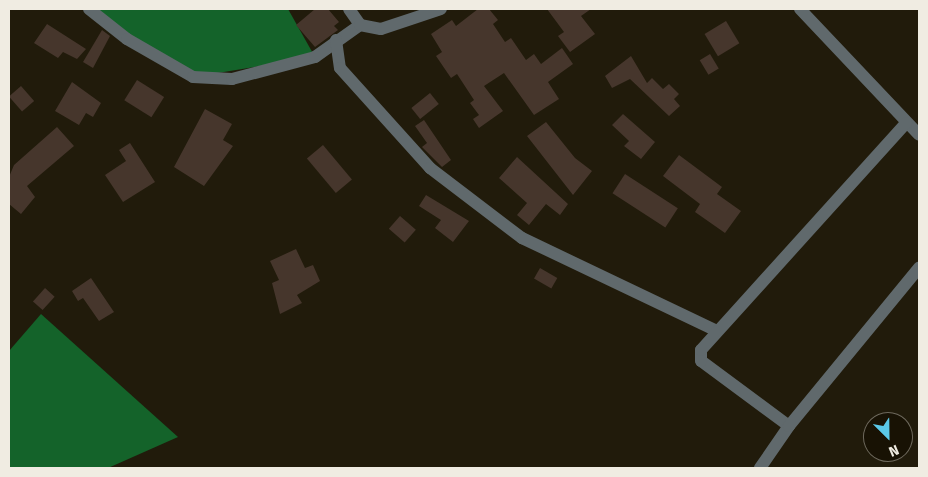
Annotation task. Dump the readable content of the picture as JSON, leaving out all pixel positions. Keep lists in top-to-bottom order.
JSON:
{
  "north": "bottom right"
}
